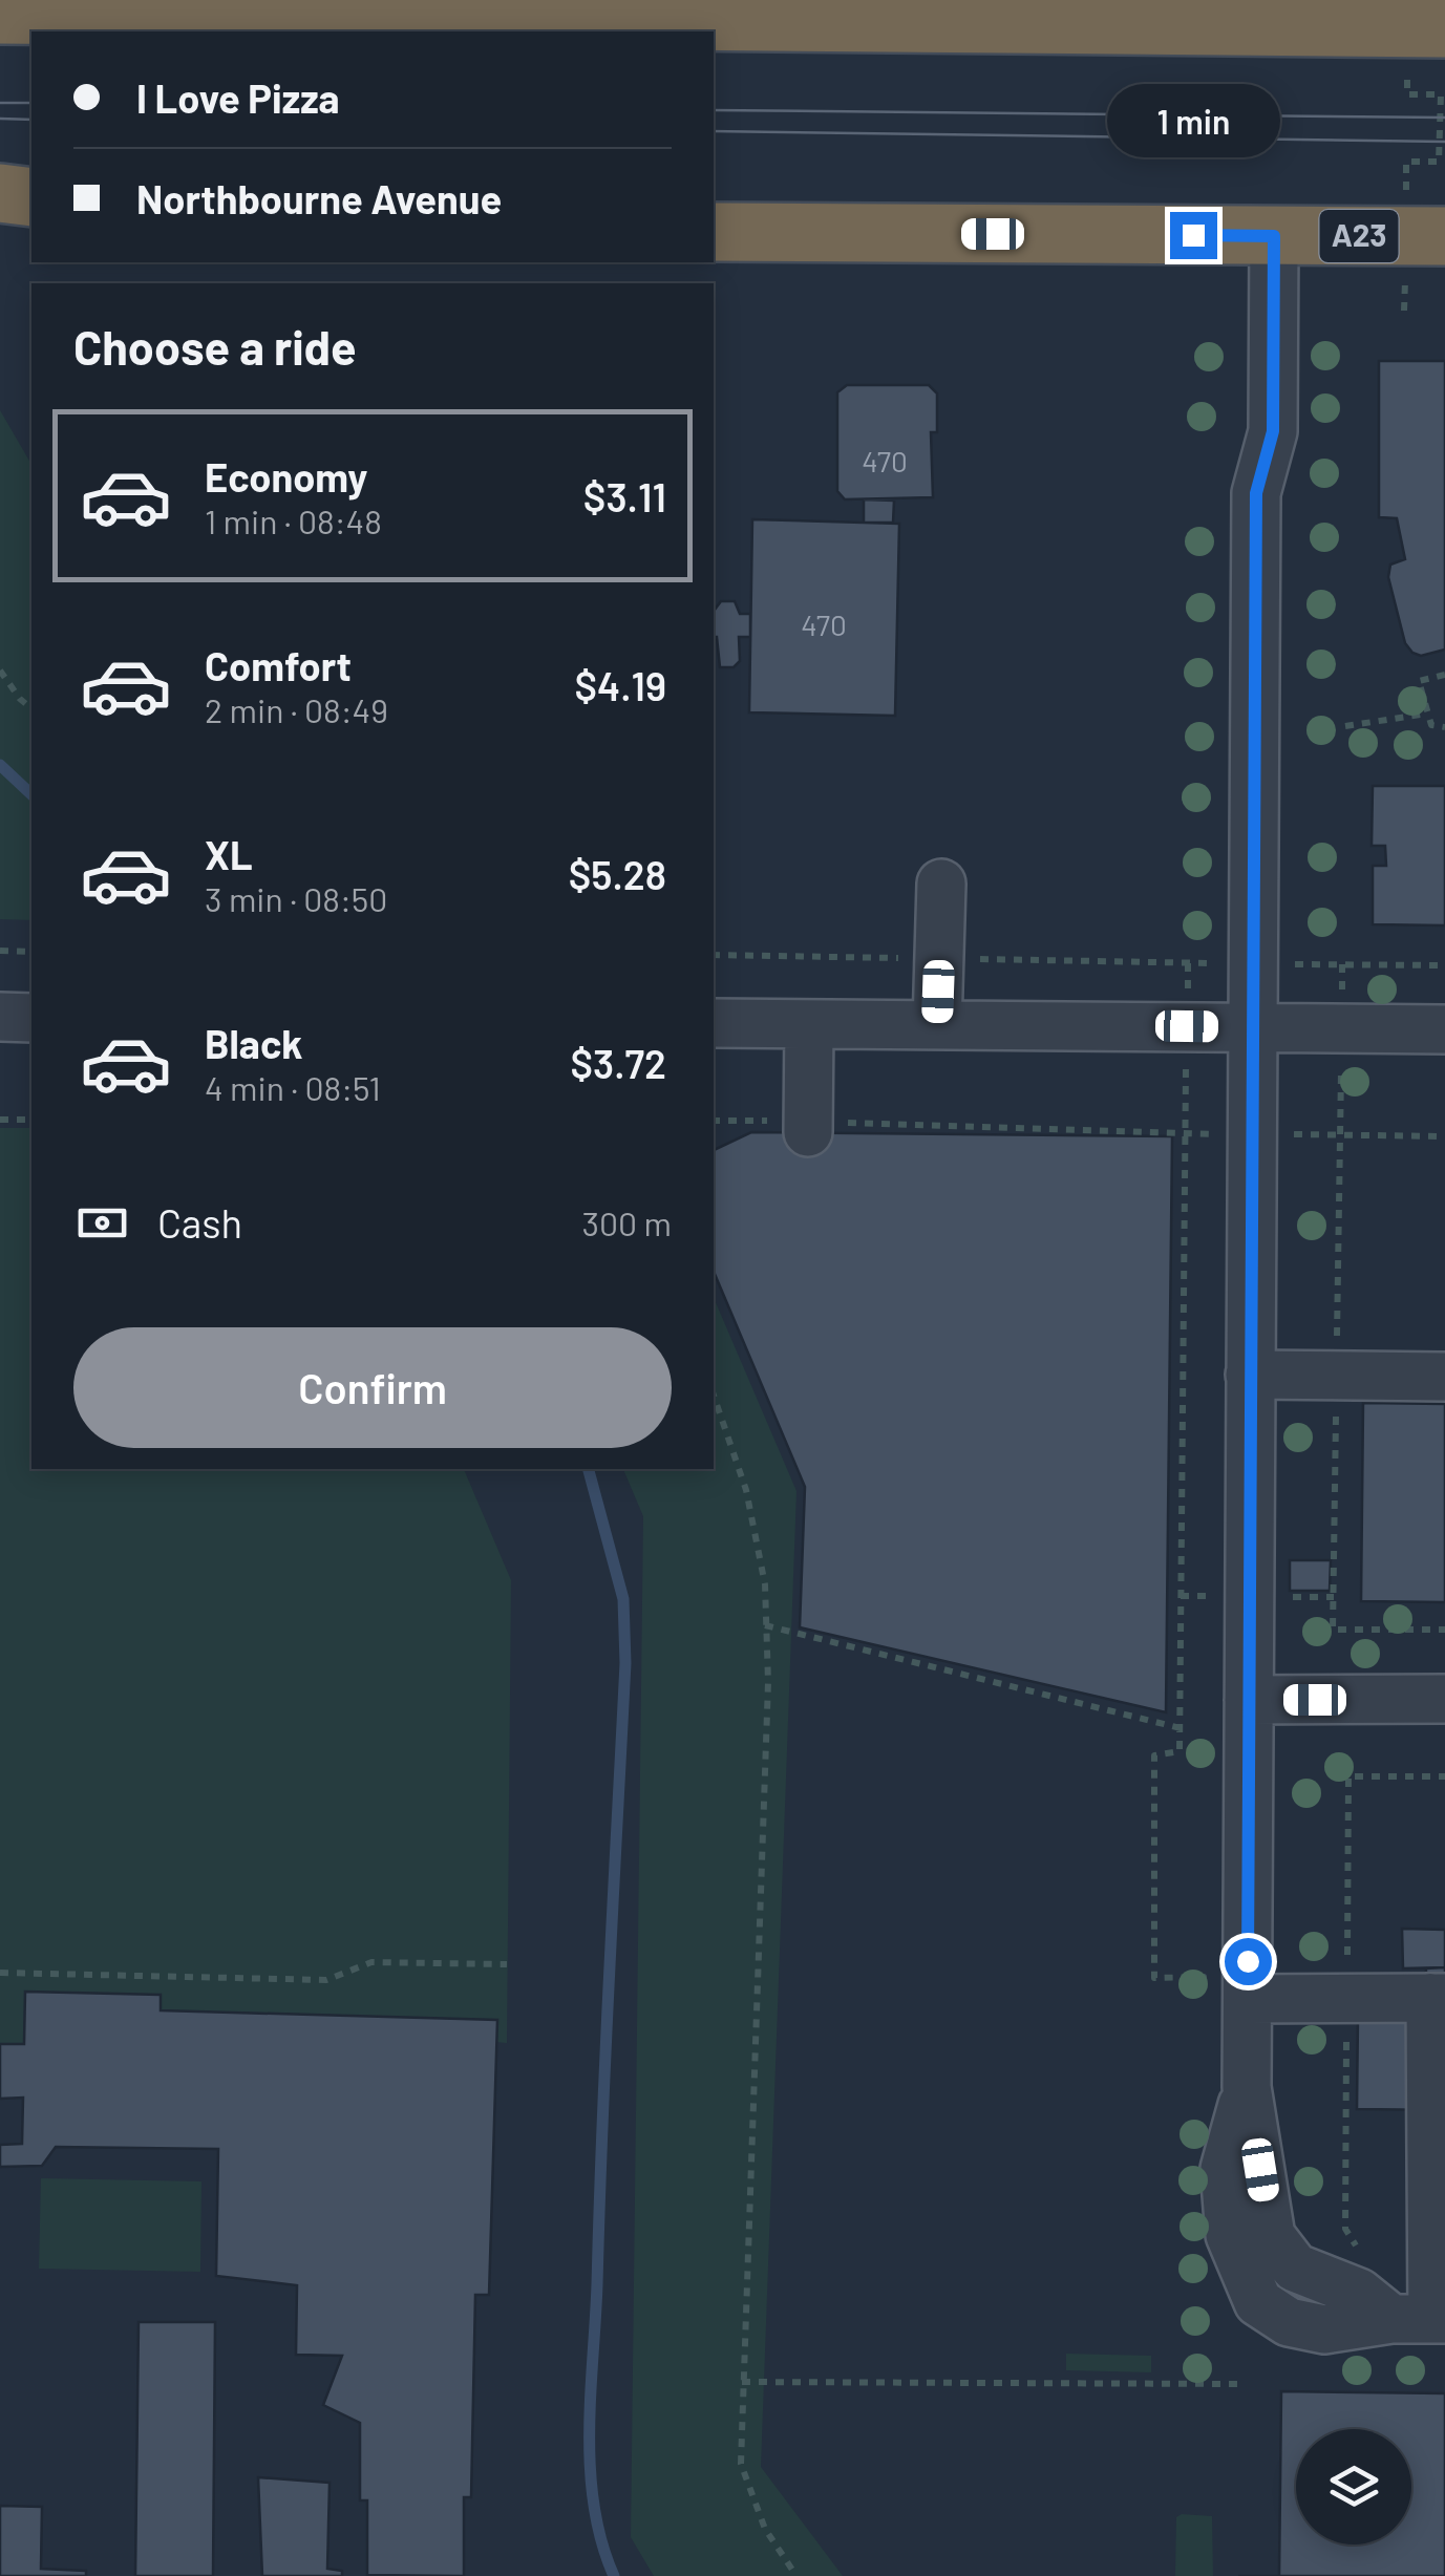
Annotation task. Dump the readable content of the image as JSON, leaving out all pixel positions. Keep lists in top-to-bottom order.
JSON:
{
  "streets": {
    "highway": ["A23"]
  },
  "house_numbers": ["470", "470"],
  "page": {
    "banner": ["I Love Pizza", "Northbourne Avenue"],
    "bubble": "1 min",
    "heading": "Choose a ride",
    "list": [
      {
        "name": "Economy",
        "note": "1 min · 08:48",
        "value": "$3.11"
      },
      {
        "name": "Comfort",
        "note": "2 min · 08:49",
        "value": "$4.19"
      },
      {
        "name": "XL",
        "note": "3 min · 08:50",
        "value": "$5.28"
      },
      {
        "name": "Black",
        "note": "4 min · 08:51",
        "value": "$3.72"
      }
    ],
    "pay": ["Cash", "300 m"],
    "buttons": "Confirm"
  }
}
